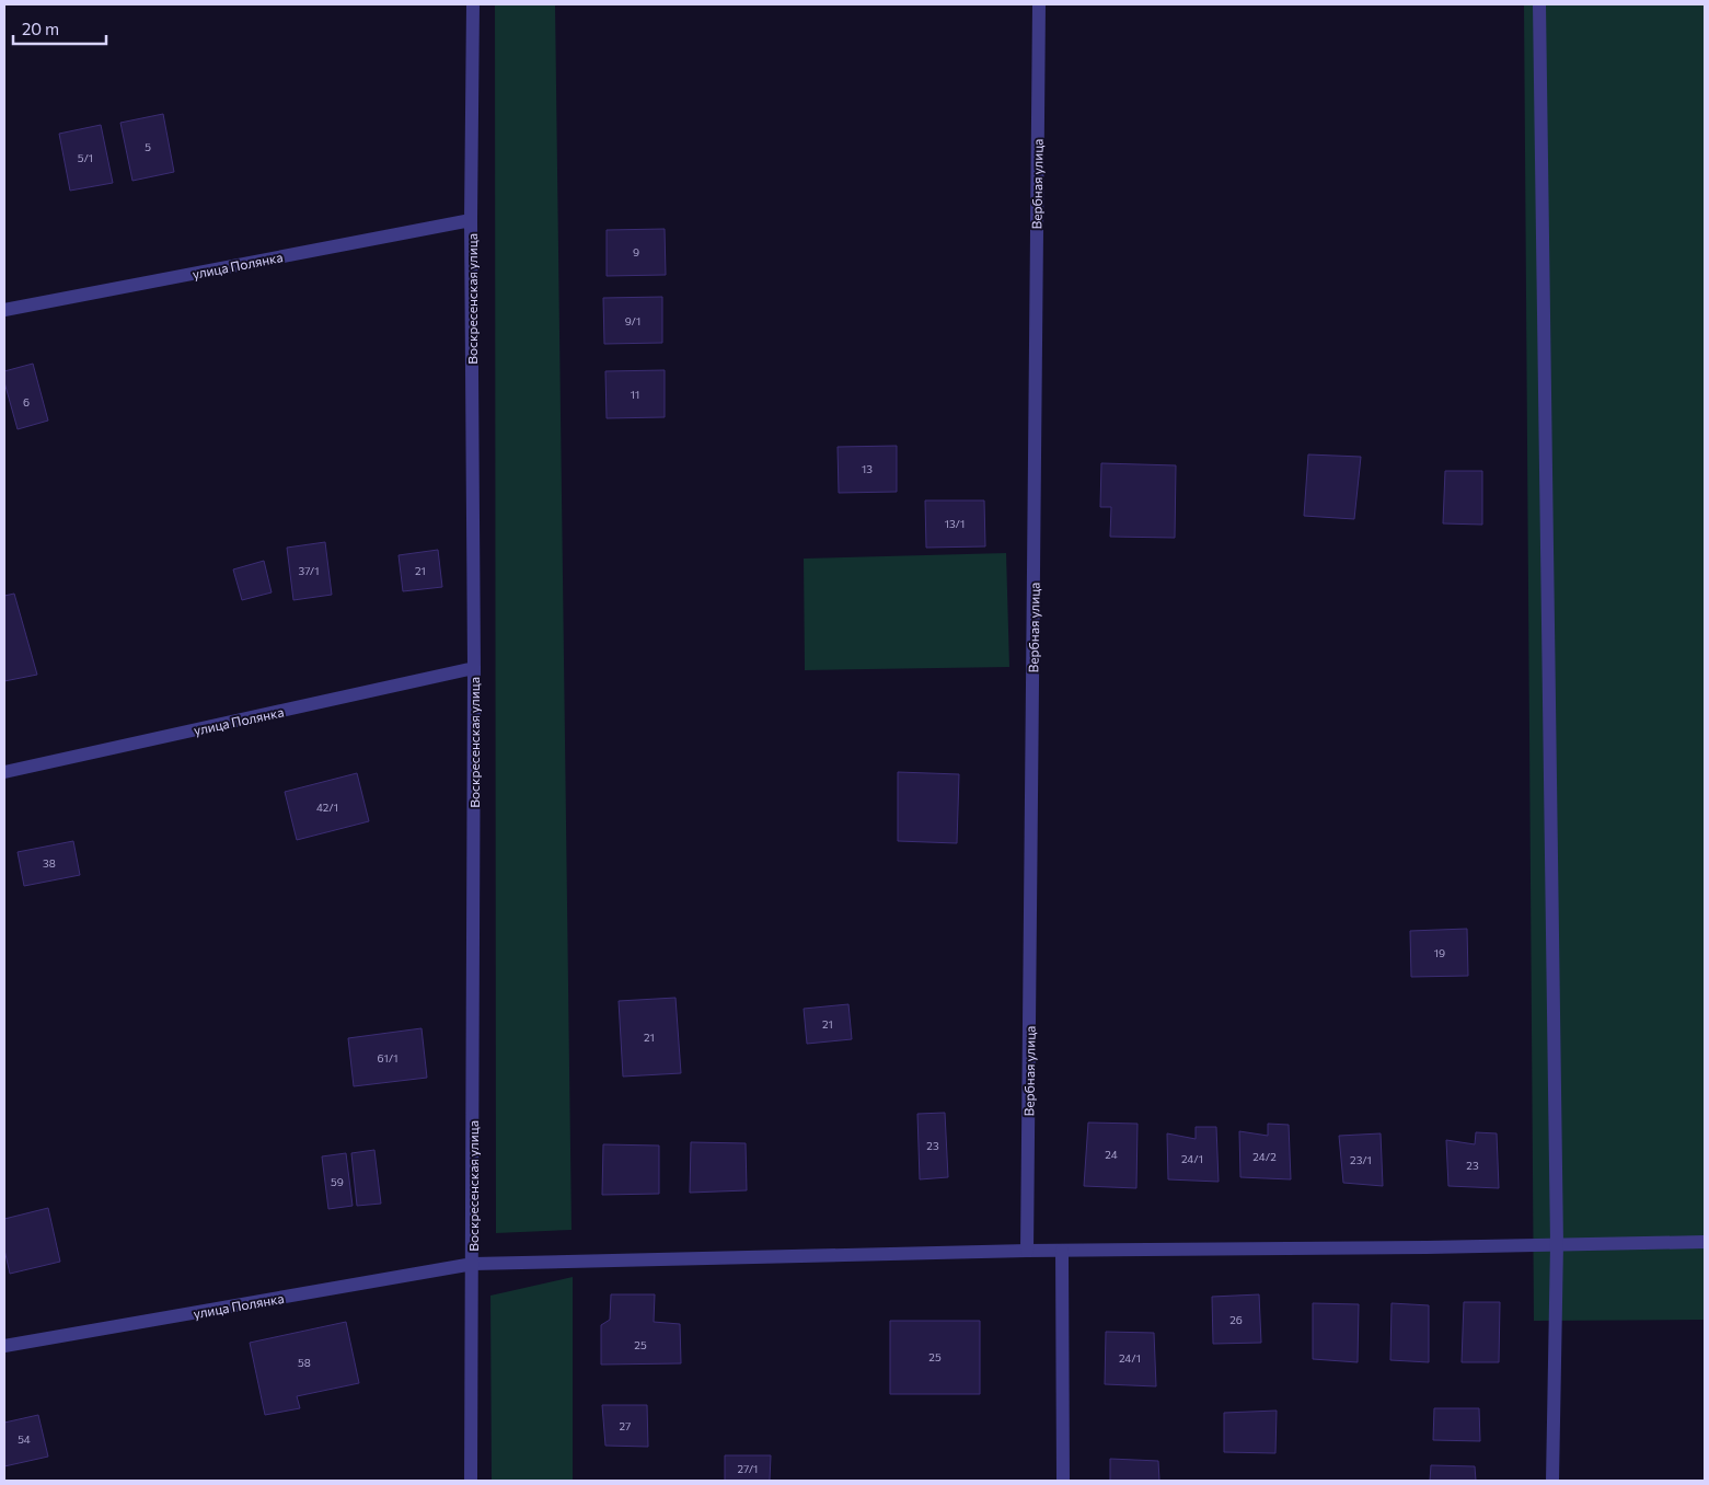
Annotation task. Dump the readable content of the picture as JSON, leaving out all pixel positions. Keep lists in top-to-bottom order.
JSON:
{
  "streets": {
    "street": ["Вербная улица", "улица Полянка", "Воскресенская улица"]
  },
  "crossings": [
    ["Вербная улица", "улица Полянка"],
    ["улица Полянка", "Воскресенская улица"]
  ],
  "house_numbers": [
    "5",
    "5/1",
    "9",
    "9/1",
    "11",
    "6",
    "13",
    "13/1",
    "37/1",
    "21",
    "42/1",
    "38",
    "19",
    "21",
    "21",
    "61/1",
    "23",
    "24",
    "24/2",
    "24/1",
    "23/1",
    "23",
    "59",
    "26",
    "25",
    "25",
    "24/1",
    "58",
    "27",
    "54",
    "27/1"
  ],
  "scale_bar": "20 m"
}
